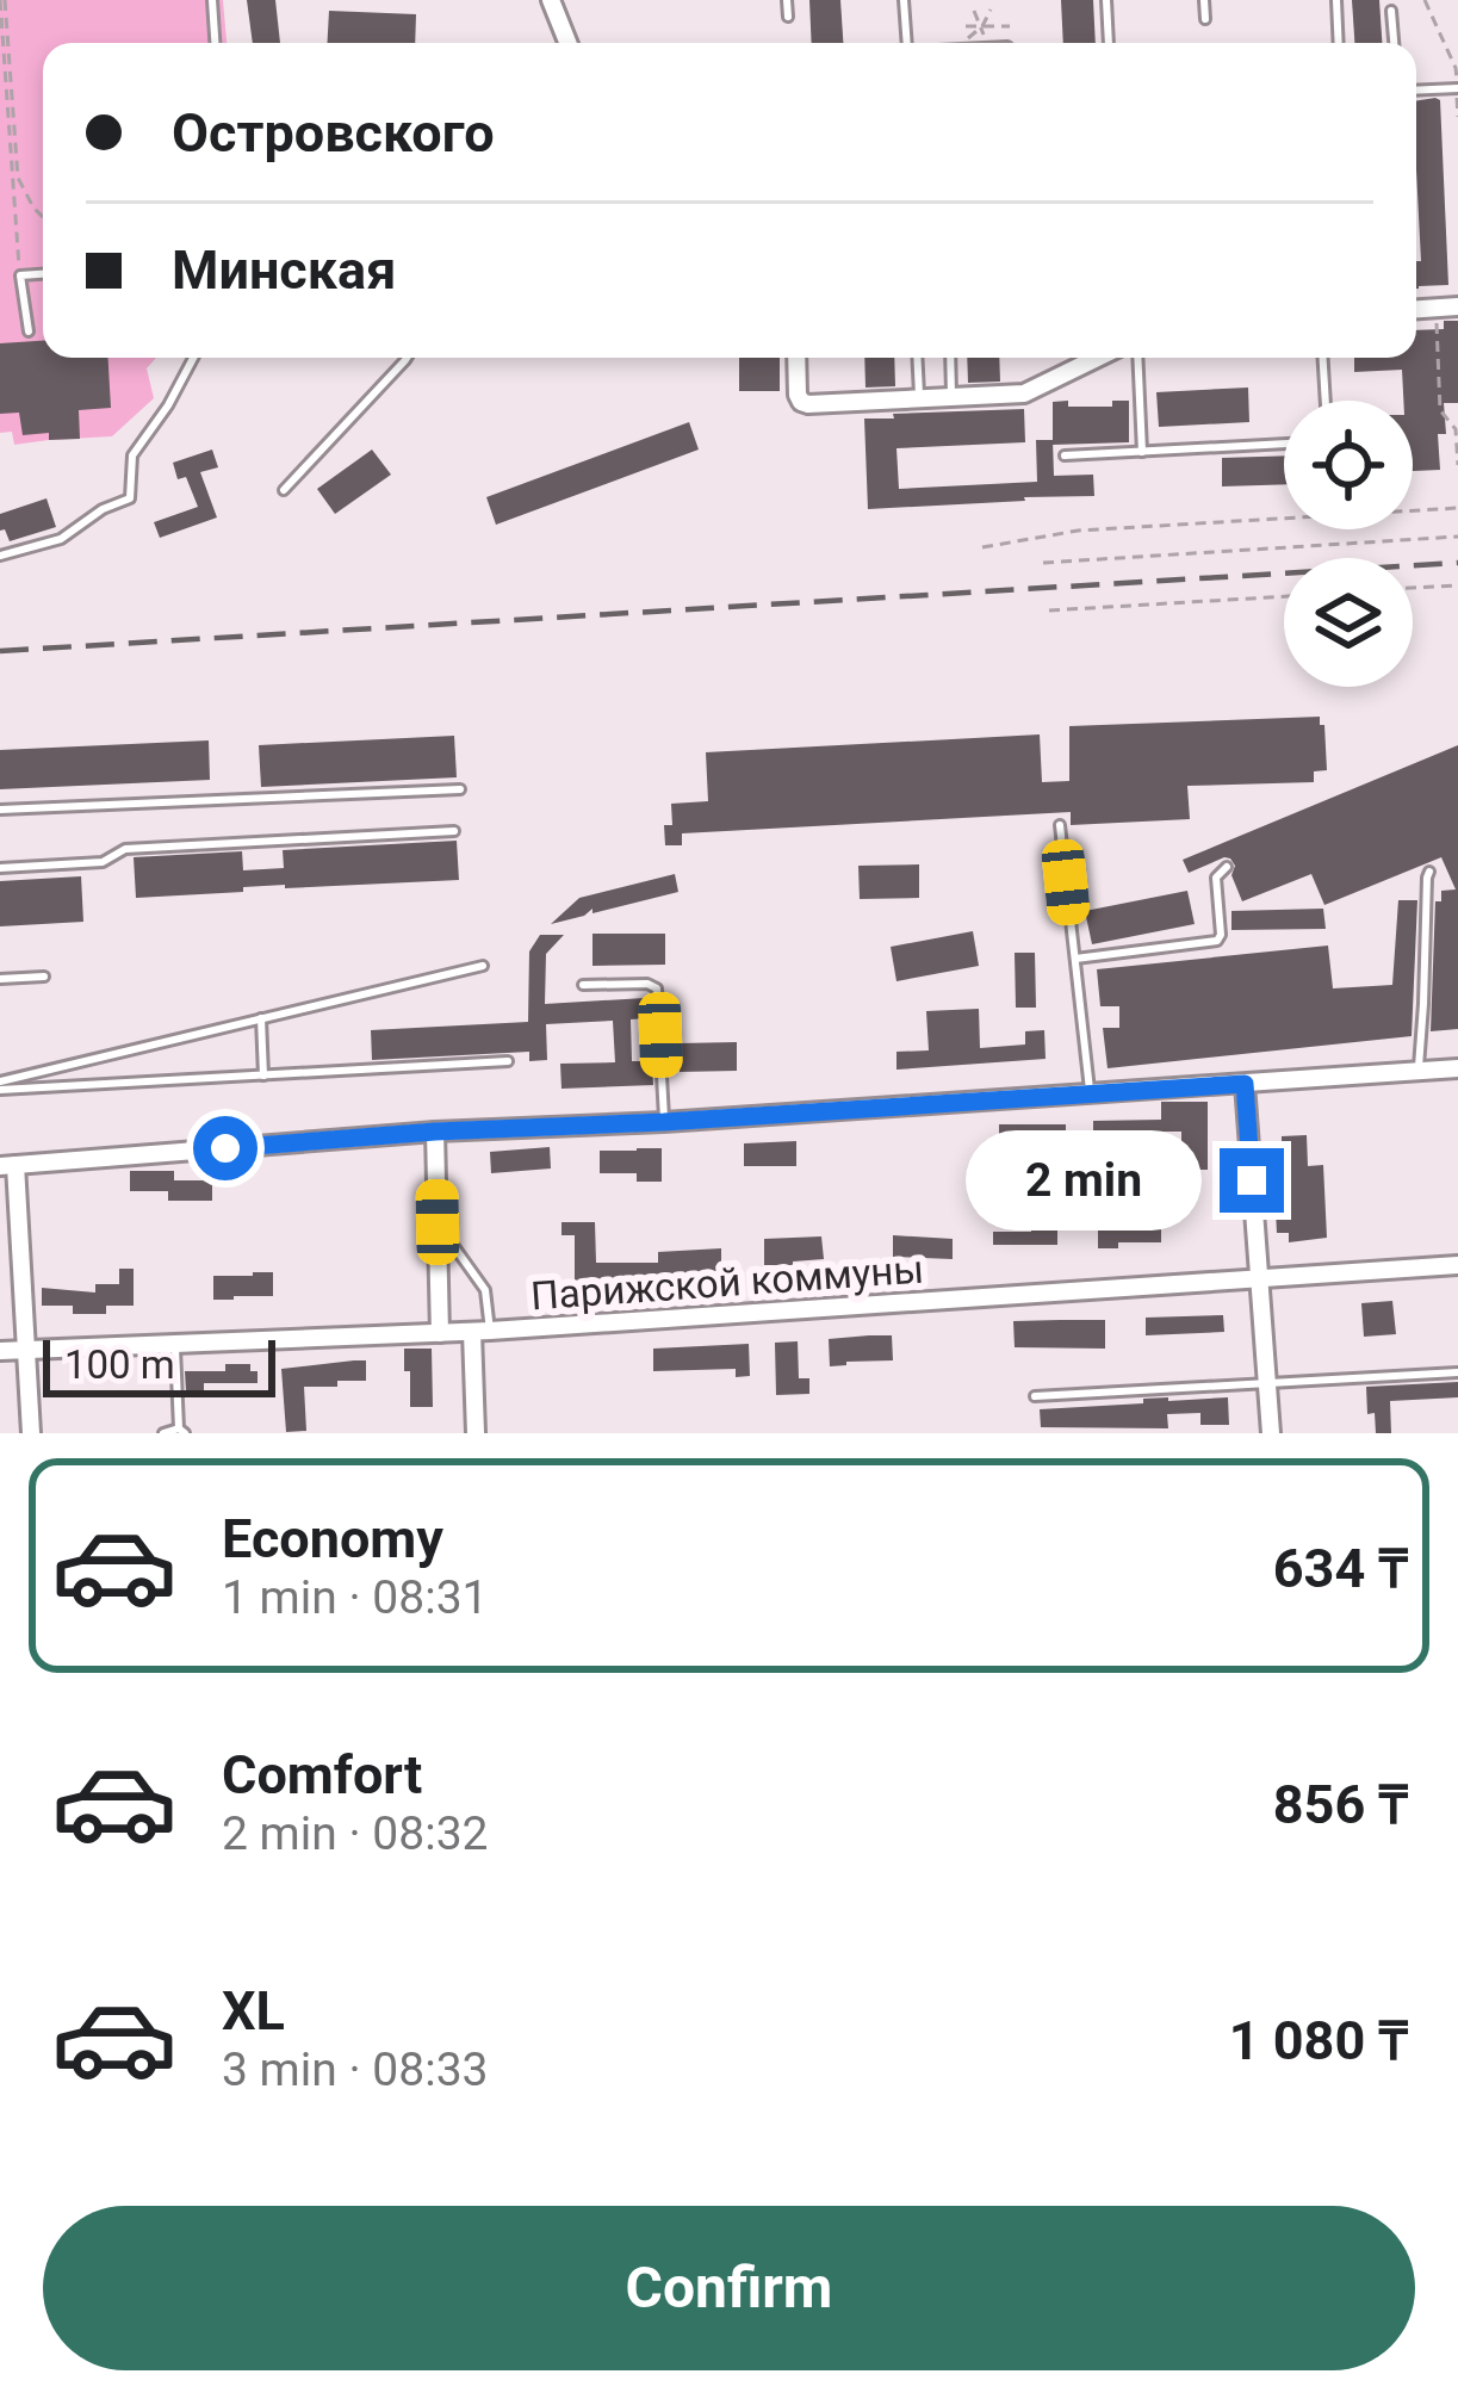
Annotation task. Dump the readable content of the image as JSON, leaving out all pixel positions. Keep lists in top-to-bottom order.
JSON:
{
  "streets": {
    "street": ["Парижской коммуны"]
  },
  "scale_bar": "100 m",
  "page": {
    "banner": ["Островского", "Минская"],
    "bubble": "2 min",
    "scale": "100 m",
    "list": [
      {
        "name": "Economy",
        "note": "1 min · 08:31",
        "value": "634 ₸"
      },
      {
        "name": "Comfort",
        "note": "2 min · 08:32",
        "value": "856 ₸"
      },
      {
        "name": "XL",
        "note": "3 min · 08:33",
        "value": "1 080 ₸"
      }
    ],
    "buttons": "Confirm"
  }
}
